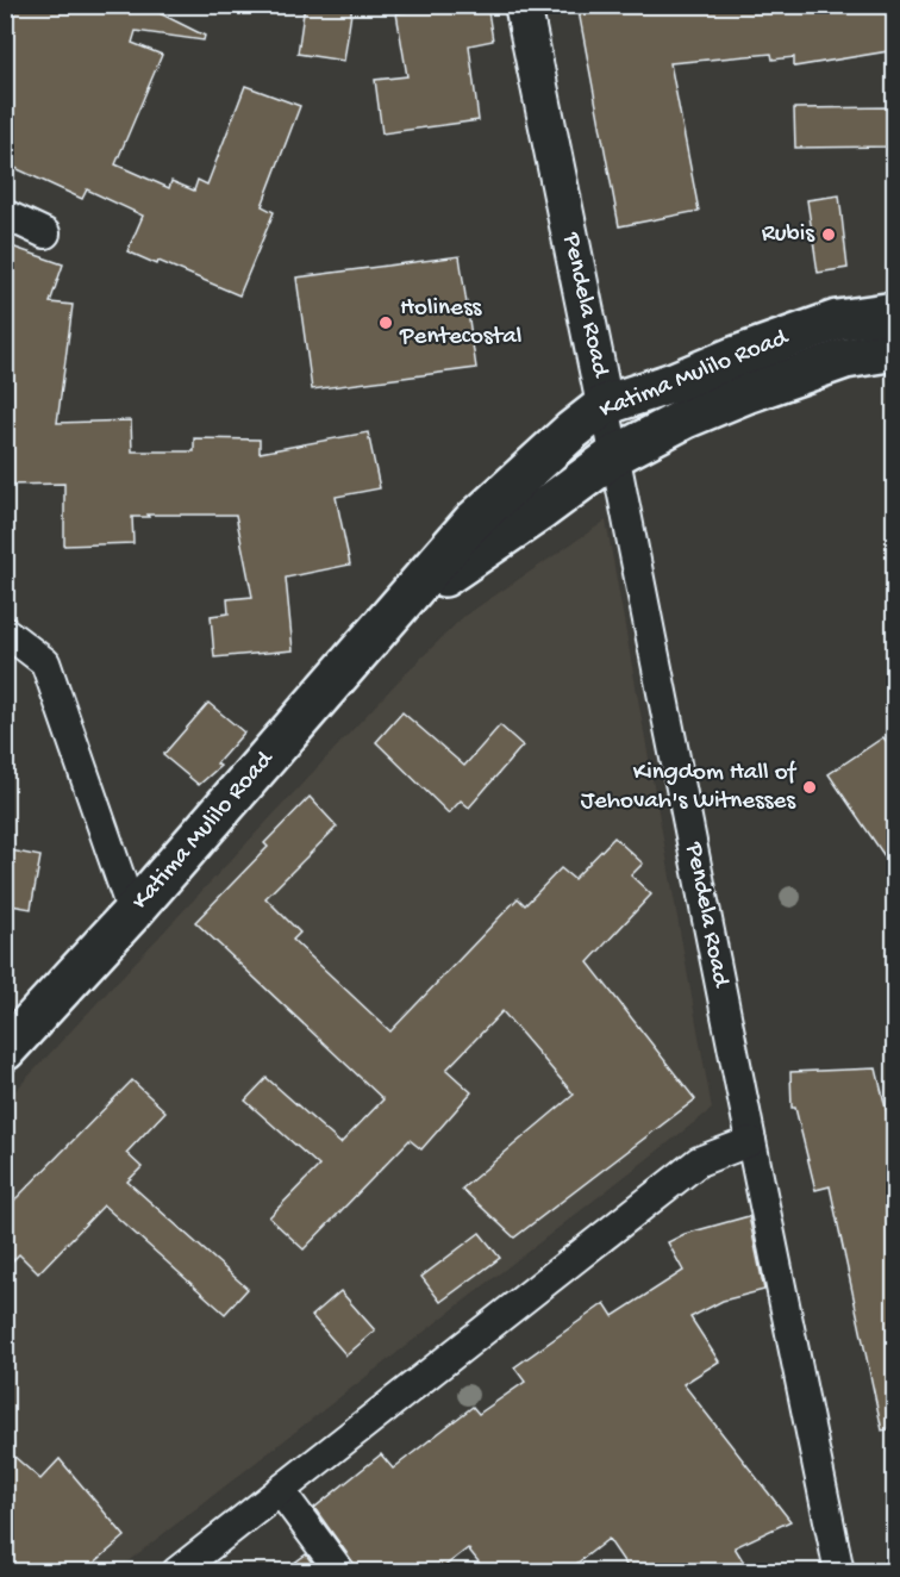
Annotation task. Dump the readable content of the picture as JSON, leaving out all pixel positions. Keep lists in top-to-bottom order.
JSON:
{
  "streets": {
    "main road": ["Katima Mulilo Road"],
    "street": ["Pendela Road"]
  },
  "crossings": [
    ["Pendela Road", "Katima Mulilo Road"]
  ],
  "places": ["Rubis", "Holiness Pentecostal", "Kingdom Hall of Jehovah's Witnesses"]
}
